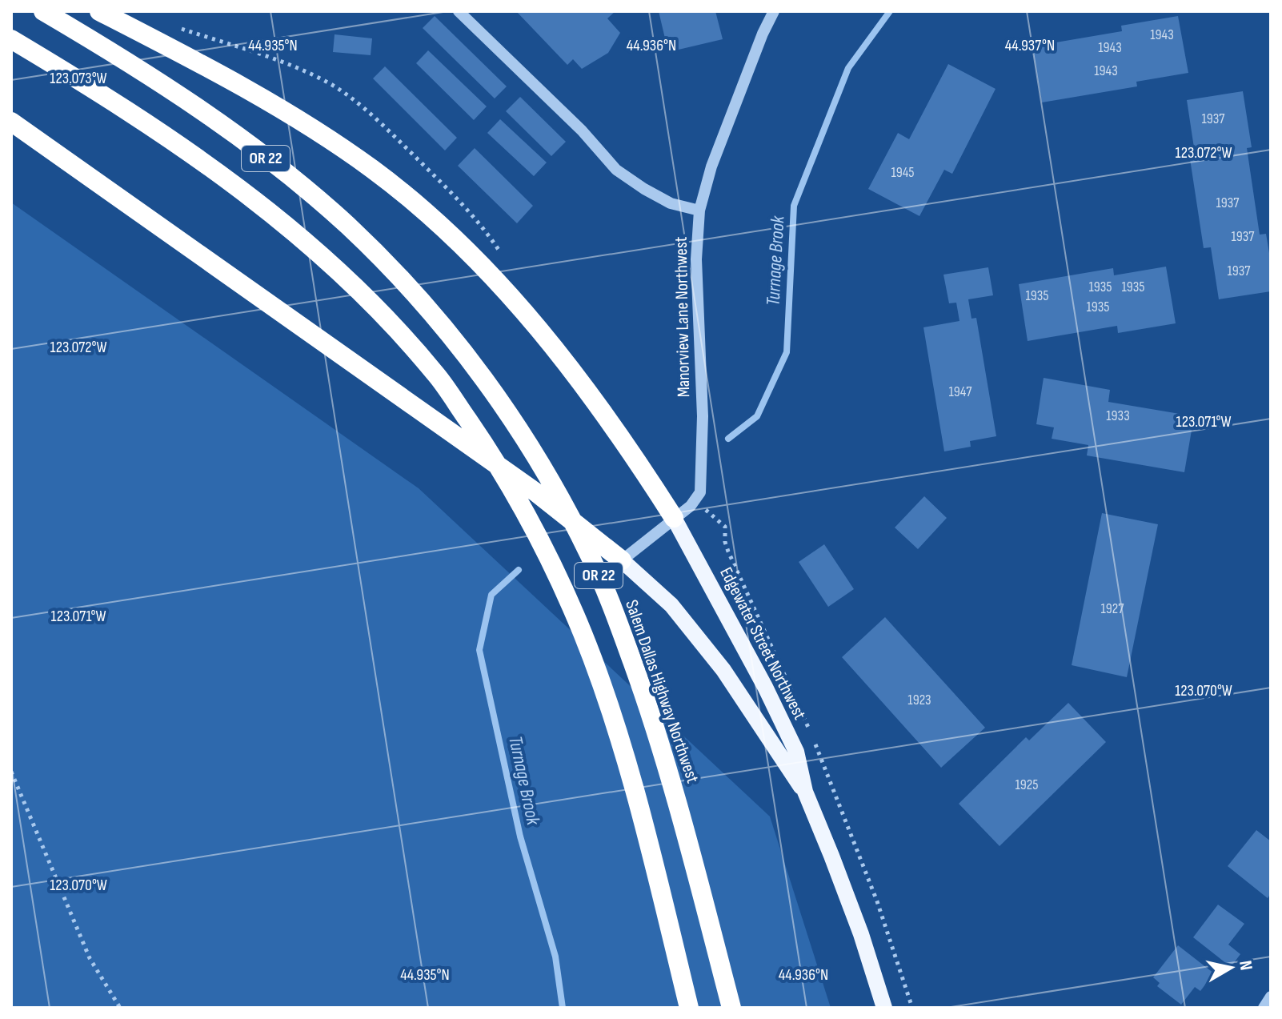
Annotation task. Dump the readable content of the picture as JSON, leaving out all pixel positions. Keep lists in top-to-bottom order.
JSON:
{
  "streets": {
    "highway": ["OR 22", "Salem Dallas Highway Northwest"],
    "main road": ["Edgewater Street Northwest"],
    "street": ["Manorview Lane Northwest"]
  },
  "crossings": [
    ["Manorview Lane Northwest", "Edgewater Street Northwest"]
  ],
  "water": ["Turnage Brook"],
  "house_numbers": [
    "1943",
    "1943",
    "1943",
    "1937",
    "1945",
    "1937",
    "1937",
    "1937",
    "1935",
    "1935",
    "1935",
    "1935",
    "1947",
    "1933",
    "1927",
    "1923",
    "1925"
  ],
  "north": "right",
  "coordinates": [
    "44.935°N",
    "44.936°N",
    "44.937°N",
    "123.073°W",
    "123.072°W",
    "123.071°W",
    "123.070°W"
  ]
}
